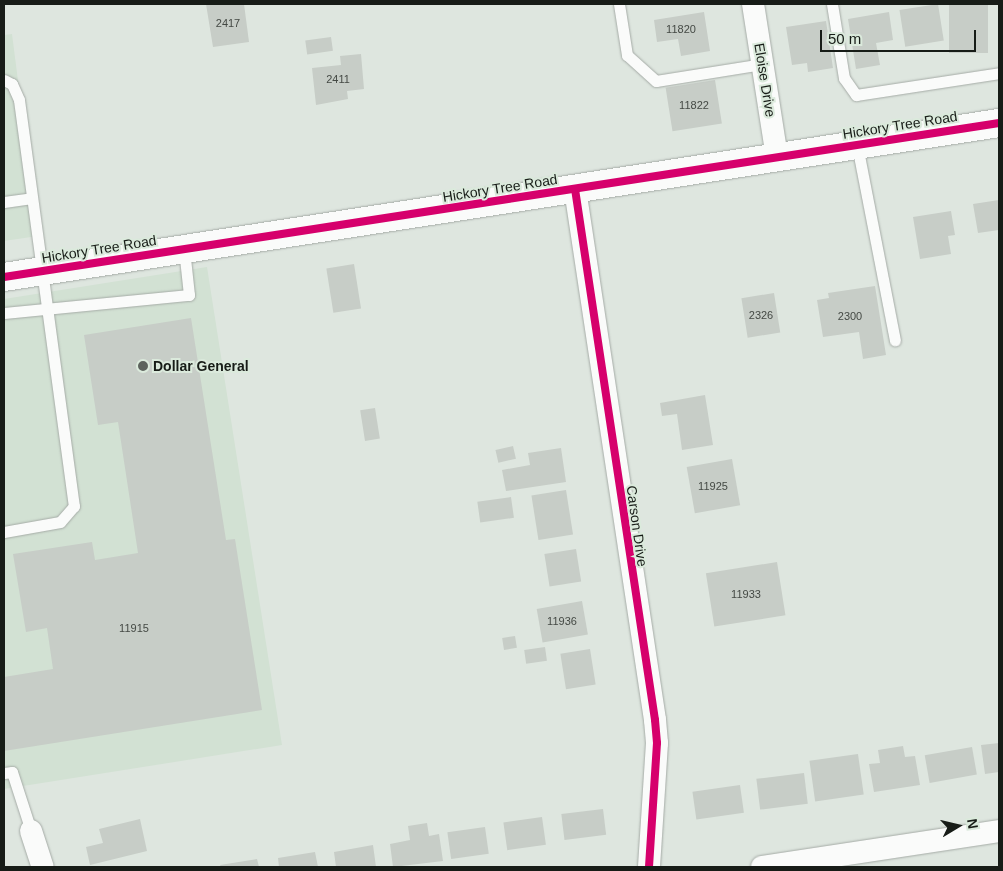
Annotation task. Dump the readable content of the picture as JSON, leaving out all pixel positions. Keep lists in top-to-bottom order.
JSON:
{
  "streets": {
    "street": ["Eloise Drive", "Hickory Tree Road", "Carson Drive"]
  },
  "crossings": [
    ["Eloise Drive", "Hickory Tree Road"],
    ["Hickory Tree Road", "Carson Drive"]
  ],
  "places": ["Dollar General"],
  "house_numbers": [
    "2417",
    "11820",
    "2411",
    "11822",
    "2326",
    "2300",
    "11925",
    "11933",
    "11936",
    "11915"
  ],
  "scale_bar": "50 m",
  "north": "right"
}
